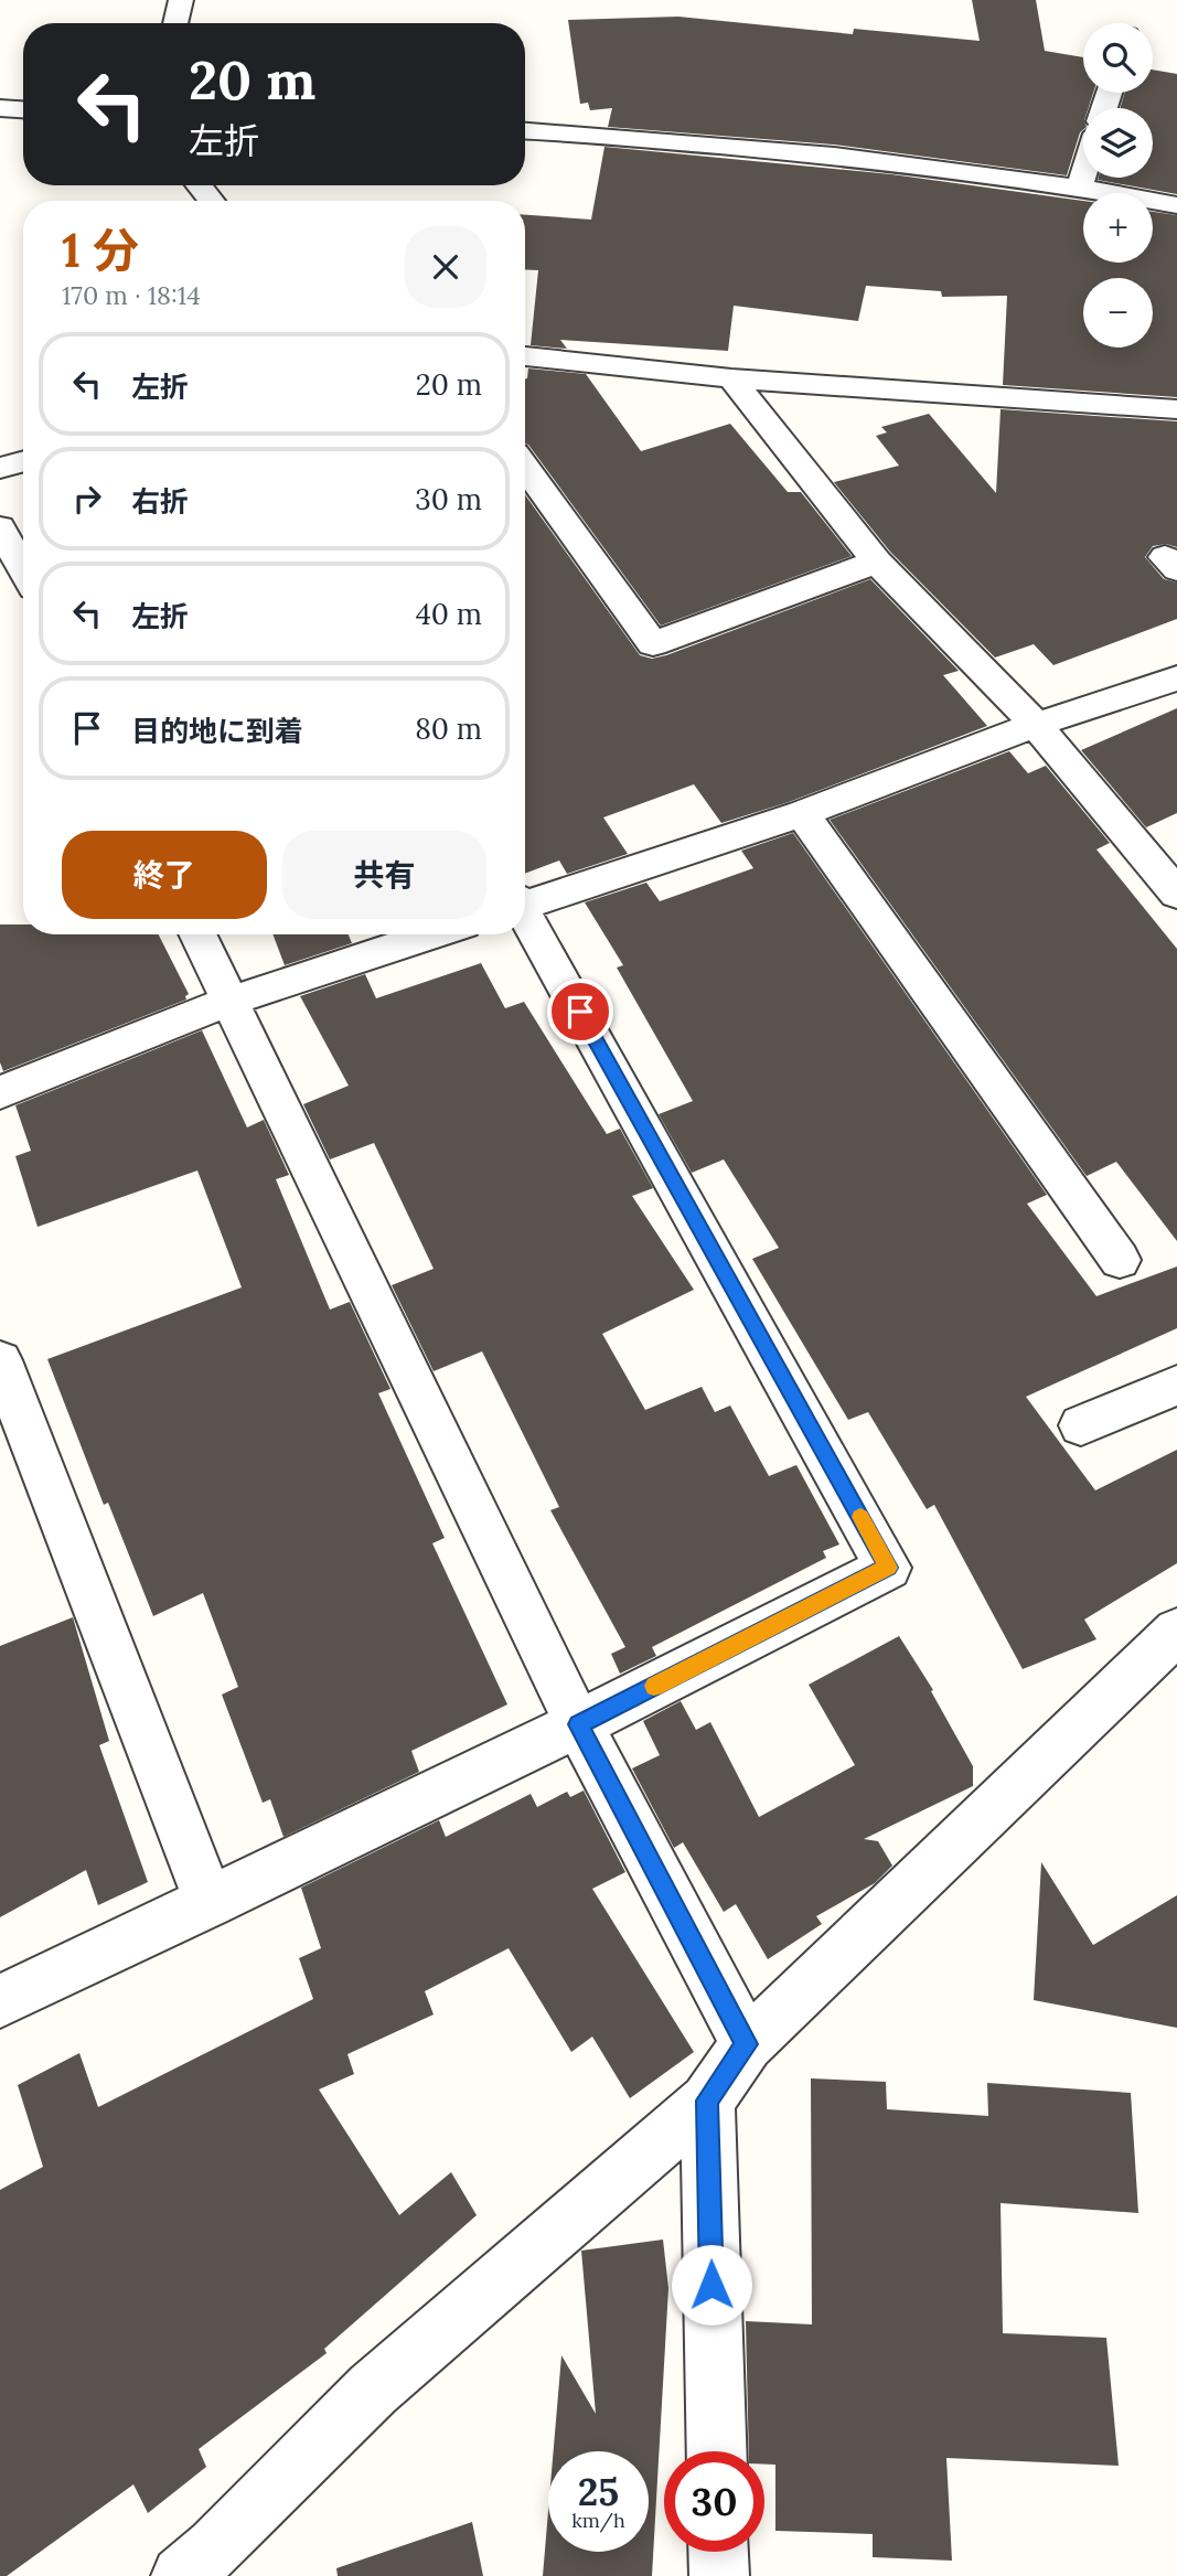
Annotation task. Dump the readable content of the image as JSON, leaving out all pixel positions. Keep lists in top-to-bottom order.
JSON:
{
  "page": {
    "map_buttons": ["+", "−"],
    "turn": ["20 m", "左折"],
    "heading": ["1 分", "170 m · 18:14"],
    "list": [
      {
        "name": "左折",
        "value": "20 m"
      },
      {
        "name": "右折",
        "value": "30 m"
      },
      {
        "name": "左折",
        "value": "40 m"
      },
      {
        "name": "目的地に到着",
        "value": "80 m"
      }
    ],
    "buttons": ["終了", "共有"],
    "speed": "25 km/h",
    "limit": "30"
  }
}
